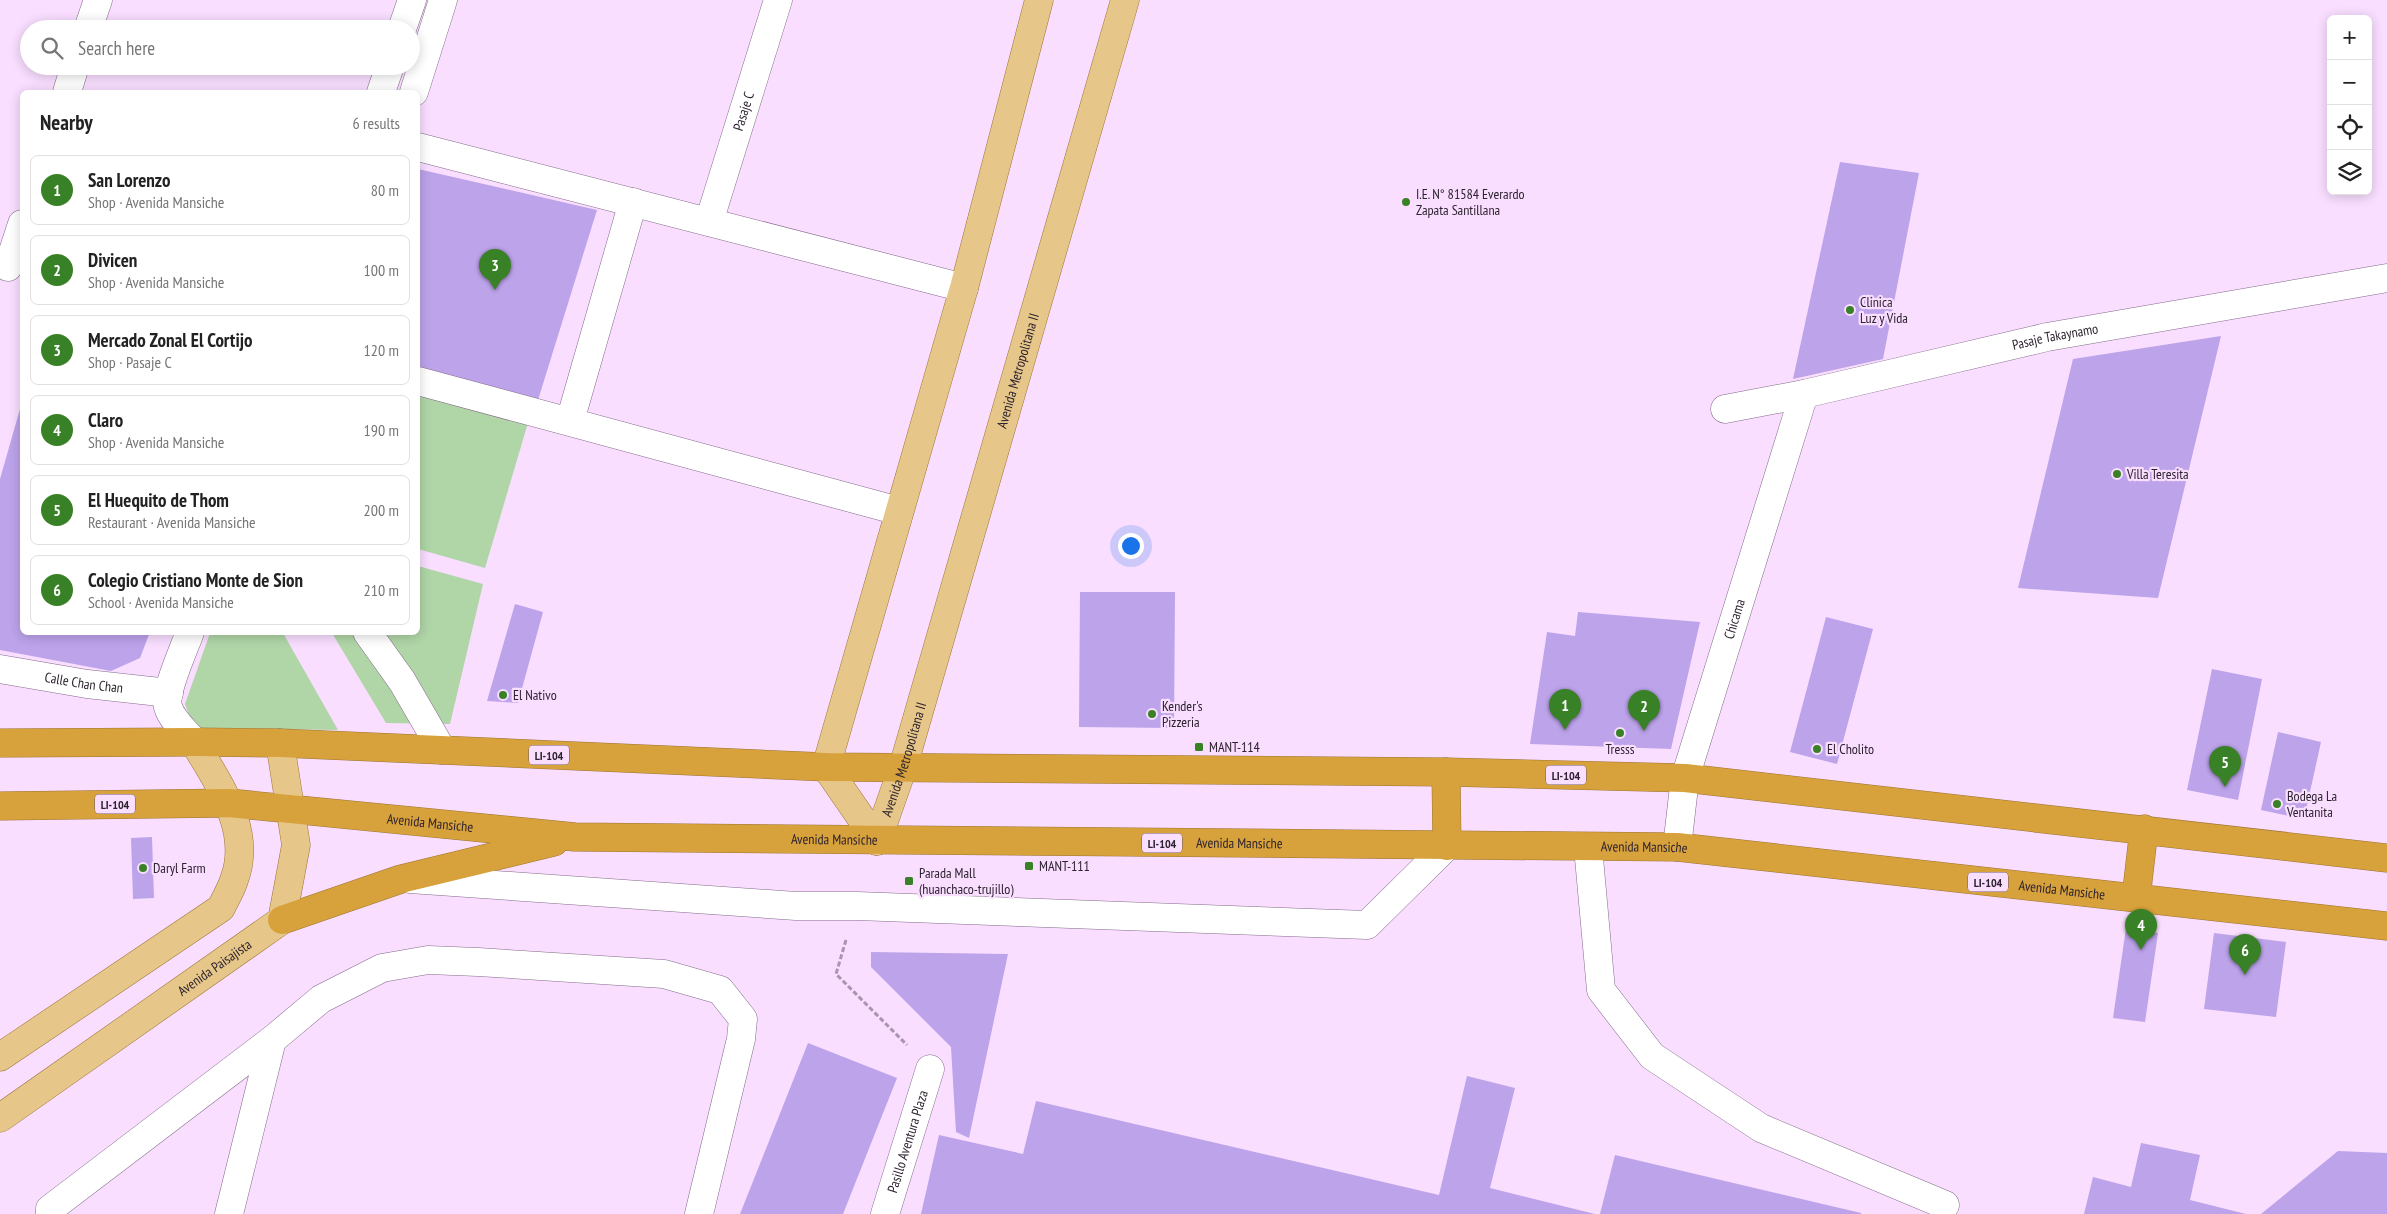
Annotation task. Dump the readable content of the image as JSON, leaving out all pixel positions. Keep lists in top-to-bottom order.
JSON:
{
  "streets": {
    "highway": ["LI-104", "Avenida Mansiche"],
    "main road": ["Avenida Metropolitana II", "Avenida Paisajista"],
    "street": [
      "Pasaje C",
      "Pasaje Takaynamo",
      "Chicama",
      "Calle Chan Chan",
      "Pasillo Aventura Plaza"
    ]
  },
  "crossings": [
    ["Pasaje Takaynamo", "Chicama"],
    ["Avenida Metropolitana II", "LI-104"],
    ["Avenida Metropolitana II", "Avenida Mansiche"],
    ["Chicama", "LI-104"],
    ["Chicama", "Avenida Mansiche"]
  ],
  "places": {
    "other": [
      "I.E. N° 81584 Everardo Zapata Santillana",
      "Clinica Luz y Vida",
      "Villa Teresita",
      "El Nativo",
      "Kender's Pizzeria",
      "Tresss",
      "El Cholito",
      "Bodega La Ventanita",
      "Daryl Farm"
    ],
    "transit": ["MANT-114", "MANT-111", "Parada Mall (huanchaco-trujillo)"]
  },
  "page": {
    "map_buttons": ["+", "−"],
    "search": "Search here",
    "heading": ["Nearby", "6 results"],
    "list": [
      {
        "mark": "1",
        "name": "San Lorenzo",
        "note": "Shop · Avenida Mansiche",
        "value": "80 m"
      },
      {
        "mark": "2",
        "name": "Divicen",
        "note": "Shop · Avenida Mansiche",
        "value": "100 m"
      },
      {
        "mark": "3",
        "name": "Mercado Zonal El Cortijo",
        "note": "Shop · Pasaje C",
        "value": "120 m"
      },
      {
        "mark": "4",
        "name": "Claro",
        "note": "Shop · Avenida Mansiche",
        "value": "190 m"
      },
      {
        "mark": "5",
        "name": "El Huequito de Thom",
        "note": "Restaurant · Avenida Mansiche",
        "value": "200 m"
      },
      {
        "mark": "6",
        "name": "Colegio Cristiano Monte de Sion",
        "note": "School · Avenida Mansiche",
        "value": "210 m"
      }
    ],
    "pins": [
      "3",
      "1",
      "2",
      "5",
      "4",
      "6"
    ]
  }
}
